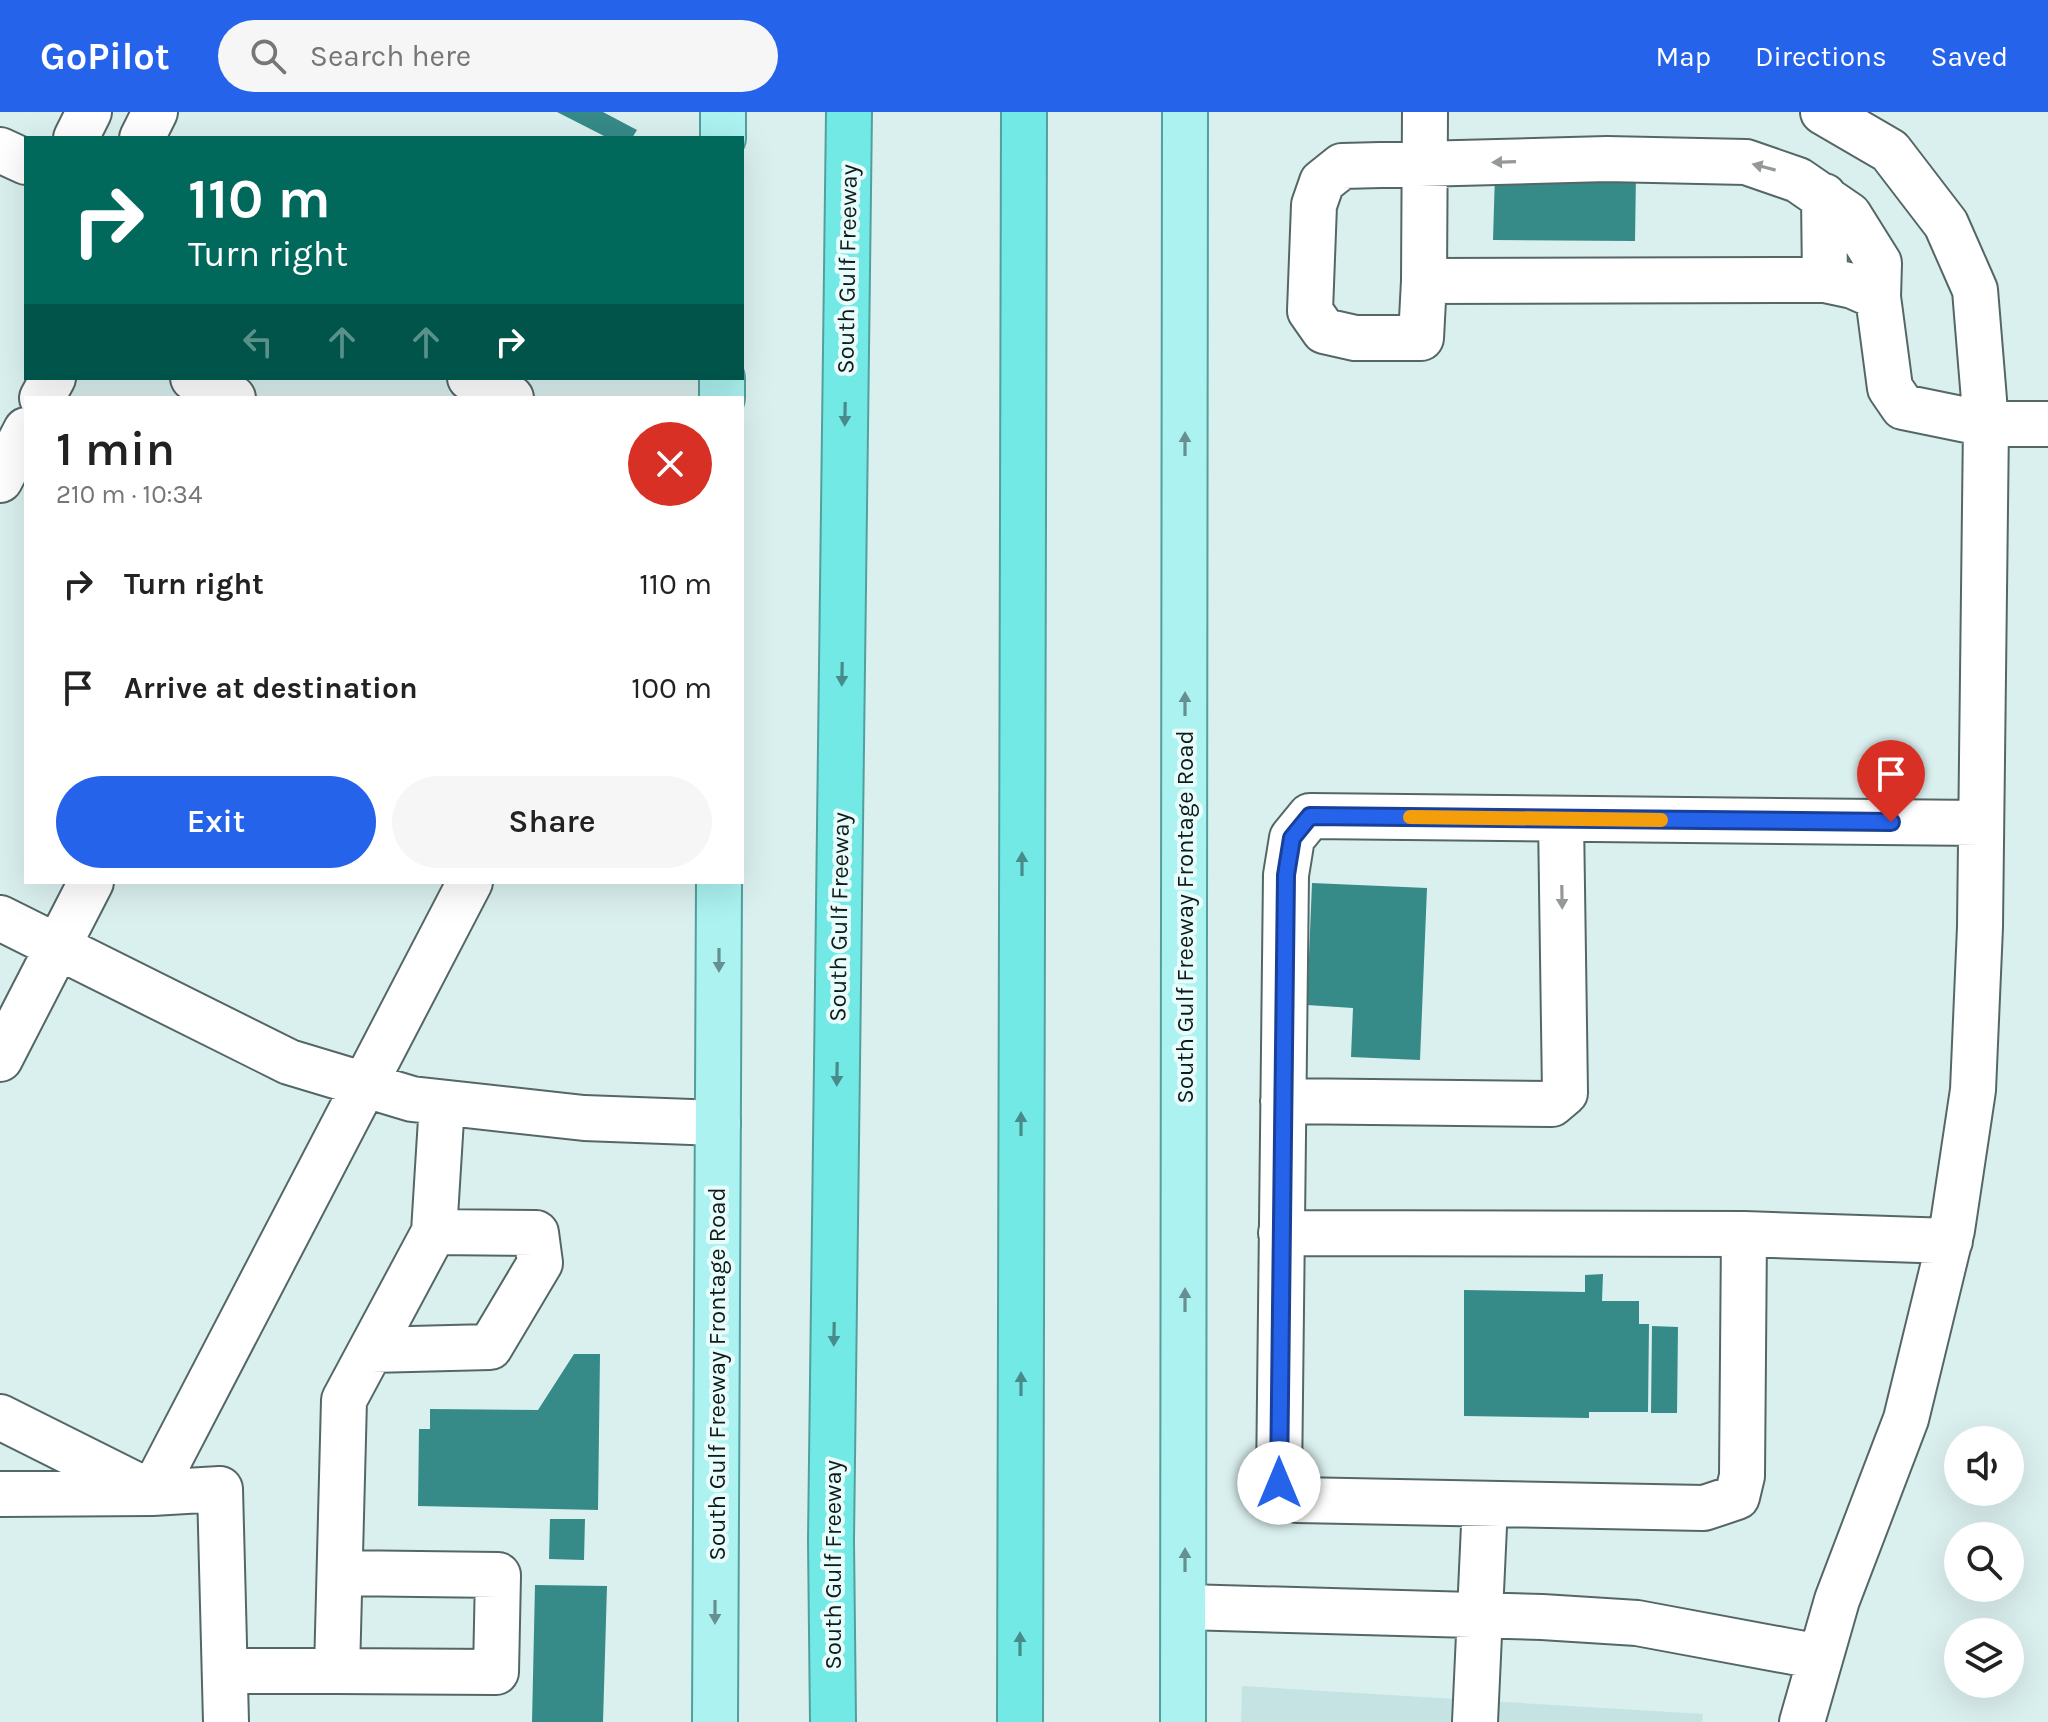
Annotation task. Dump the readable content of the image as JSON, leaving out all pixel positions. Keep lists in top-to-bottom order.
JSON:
{
  "streets": {
    "highway": ["South Gulf Freeway"],
    "main road": ["South Gulf Freeway Frontage Road"]
  },
  "page": {
    "header": "GoPilot",
    "search": "Search here",
    "nav": ["Map", "Directions", "Saved"],
    "turn": ["110 m", "Turn right"],
    "heading": ["1 min", "210 m · 10:34"],
    "list": [
      {
        "name": "Turn right",
        "value": "110 m"
      },
      {
        "name": "Arrive at destination",
        "value": "100 m"
      }
    ],
    "buttons": ["Exit", "Share"]
  }
}
